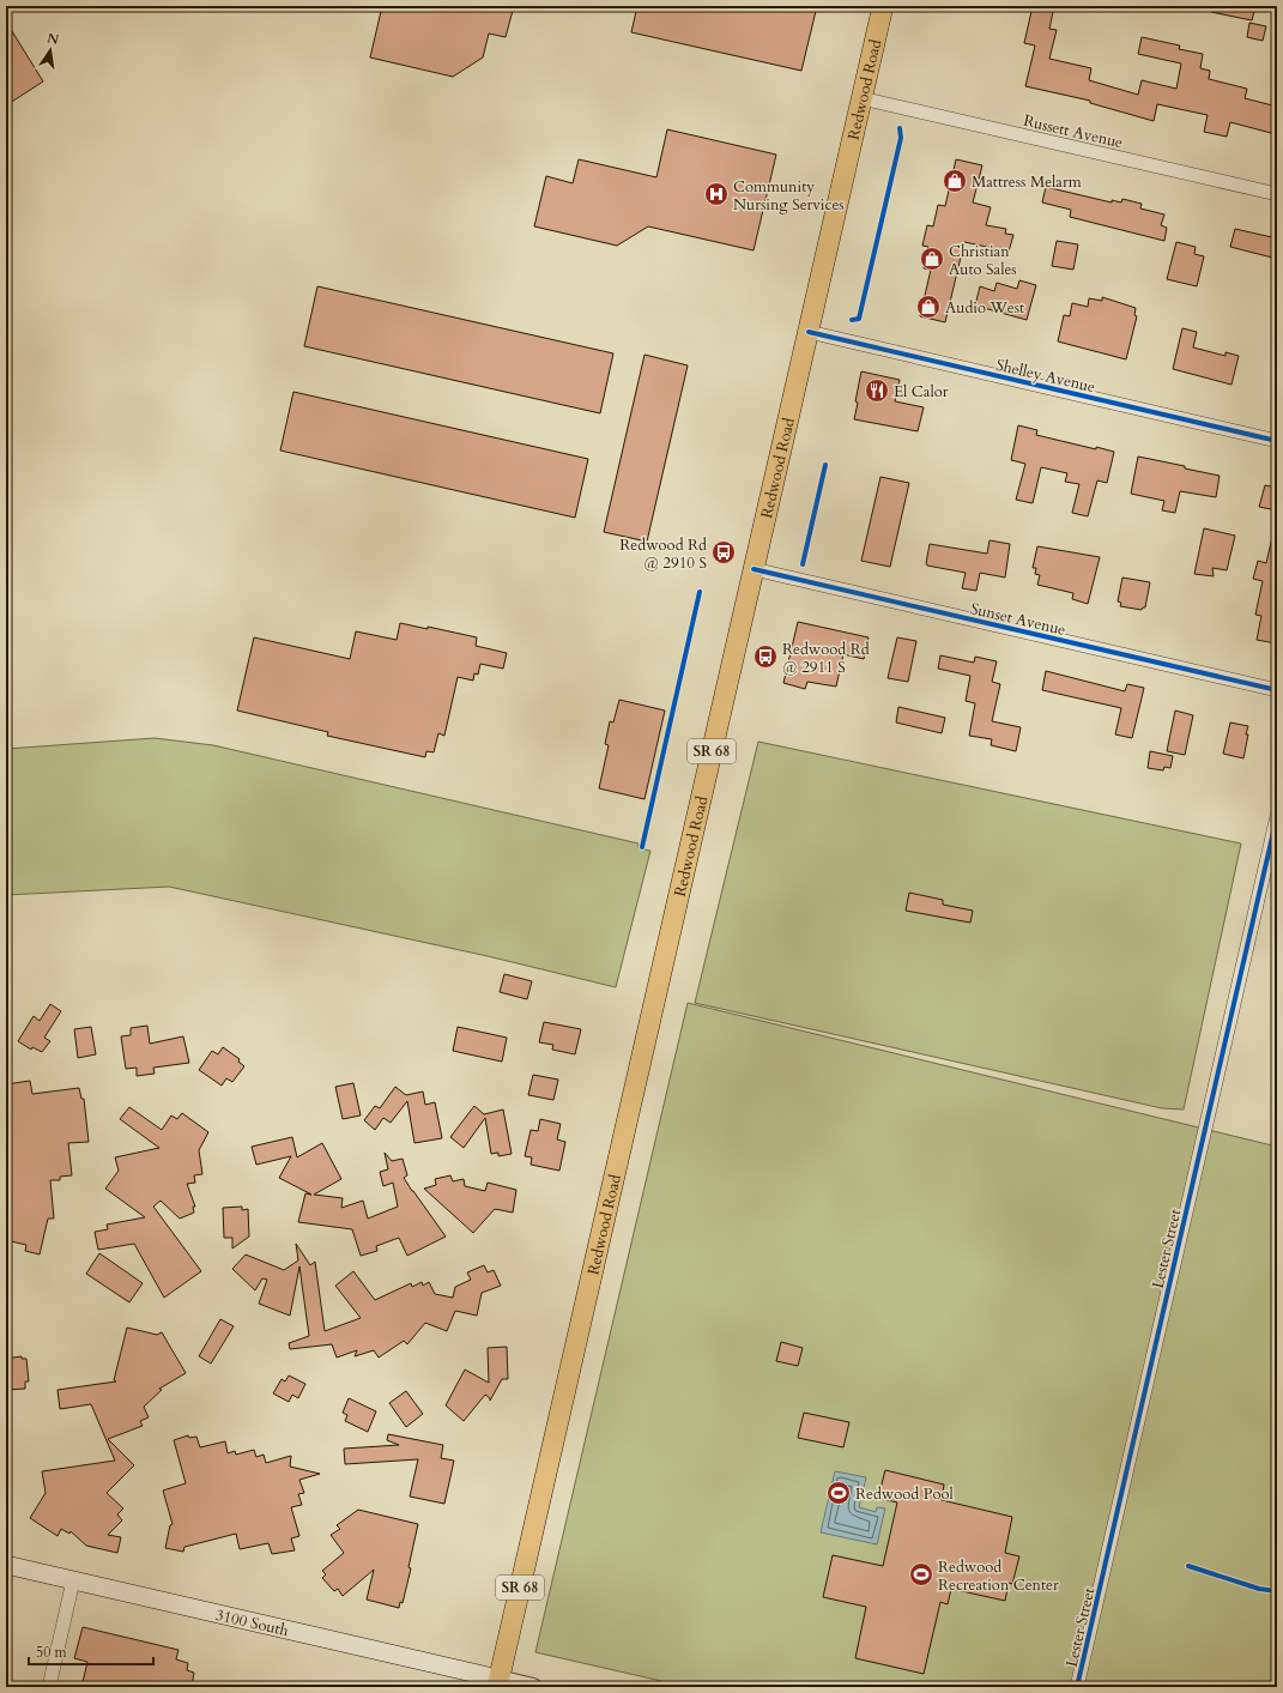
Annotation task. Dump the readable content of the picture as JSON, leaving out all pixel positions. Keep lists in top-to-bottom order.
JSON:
{
  "streets": {
    "main road": ["Redwood Road", "SR 68", "3100 South"],
    "street": [
      "Russett Avenue",
      "Shelley Avenue",
      "Sunset Avenue",
      "Lester Street"
    ]
  },
  "crossings": [
    ["Redwood Road", "Russett Avenue"],
    ["Redwood Road", "Shelley Avenue"],
    ["Redwood Road", "Sunset Avenue"],
    ["Redwood Road", "3100 South"]
  ],
  "places": {
    "shop": ["Mattress Melarm", "Christian Auto Sales", "Audio West"],
    "hospital": ["Community Nursing Services"],
    "restaurant": ["El Calor"],
    "bus stop": ["Redwood Rd @ 2910 S", "Redwood Rd @ 2911 S"],
    "sports": ["Redwood Pool", "Redwood Recreation Center"]
  },
  "scale_bar": "50 m",
  "north": "top"
}
